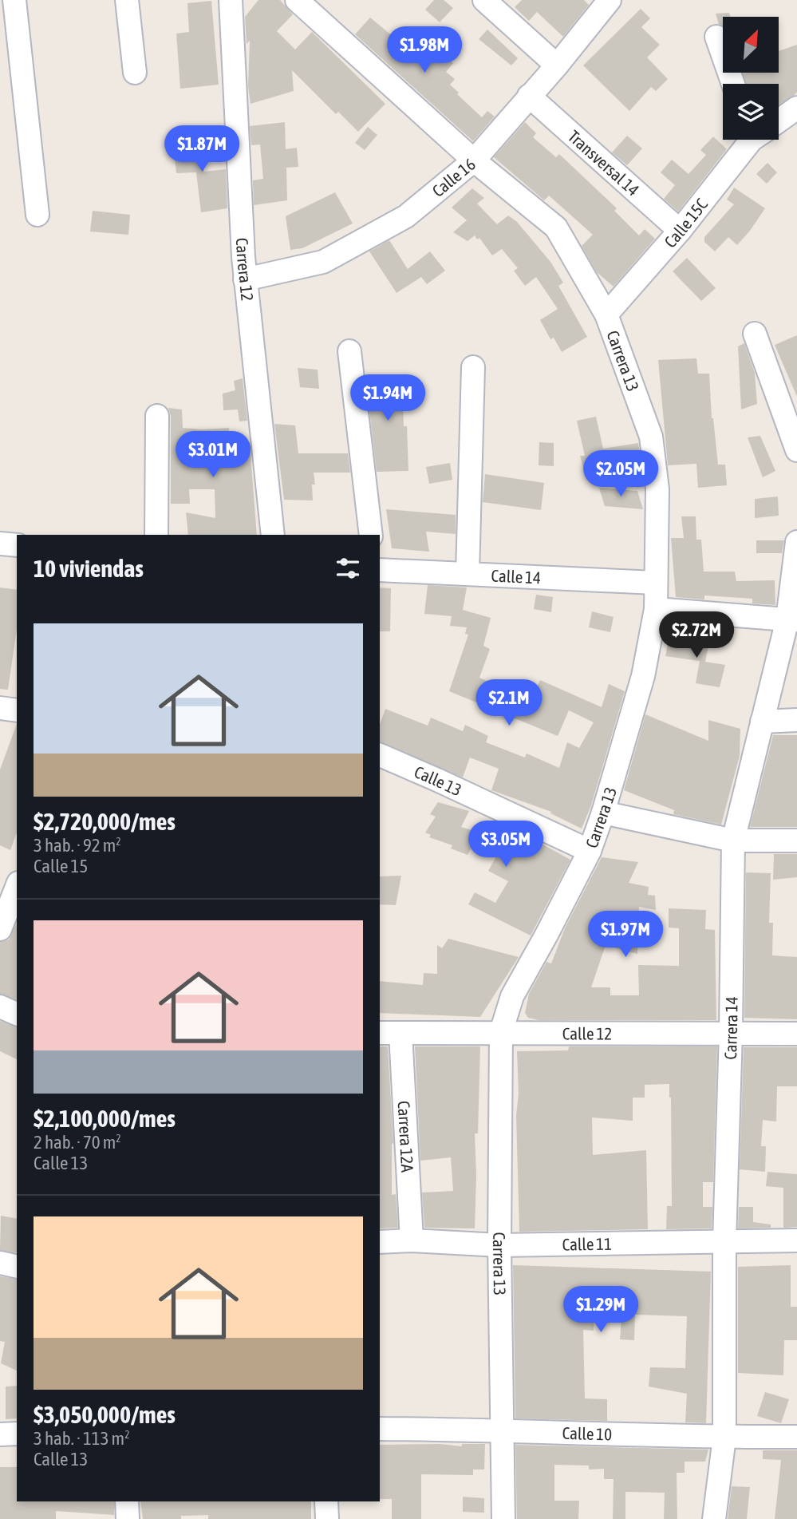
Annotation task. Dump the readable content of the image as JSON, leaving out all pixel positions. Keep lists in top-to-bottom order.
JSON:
{
  "streets": {
    "street": [
      "Transversal 14",
      "Calle 16",
      "Calle 15C",
      "Carrera 12",
      "Carrera 13",
      "Calle 14",
      "Calle 13",
      "Carrera 14",
      "Calle 12",
      "Carrera 12A",
      "Calle 11",
      "Calle 10"
    ]
  },
  "crossings": [
    ["Transversal 14", "Calle 16"],
    ["Transversal 14", "Calle 15C"],
    ["Calle 16", "Carrera 12"],
    ["Calle 16", "Carrera 13"],
    ["Calle 15C", "Carrera 13"],
    ["Carrera 13", "Calle 14"],
    ["Carrera 13", "Calle 13"],
    ["Carrera 13", "Calle 12"],
    ["Carrera 13", "Calle 11"],
    ["Carrera 13", "Calle 10"],
    ["Carrera 14", "Calle 12"],
    ["Carrera 14", "Calle 11"],
    ["Carrera 14", "Calle 10"],
    ["Calle 12", "Carrera 12A"],
    ["Carrera 12A", "Calle 11"]
  ],
  "north": "top right",
  "page": {
    "price": [
      "$1.98M",
      "$1.87M",
      "$1.94M",
      "$3.01M",
      "$2.05M",
      "$2.72M",
      "$2.1M",
      "$3.05M",
      "$1.97M",
      "$1.29M"
    ],
    "heading": "10 viviendas",
    "list": [
      {
        "name": "$2,720,000/mes",
        "note": "3 hab. · 92 m² · Calle 15"
      },
      {
        "name": "$2,100,000/mes",
        "note": "2 hab. · 70 m² · Calle 13"
      },
      {
        "name": "$3,050,000/mes",
        "note": "3 hab. · 113 m² · Calle 13"
      }
    ]
  }
}
